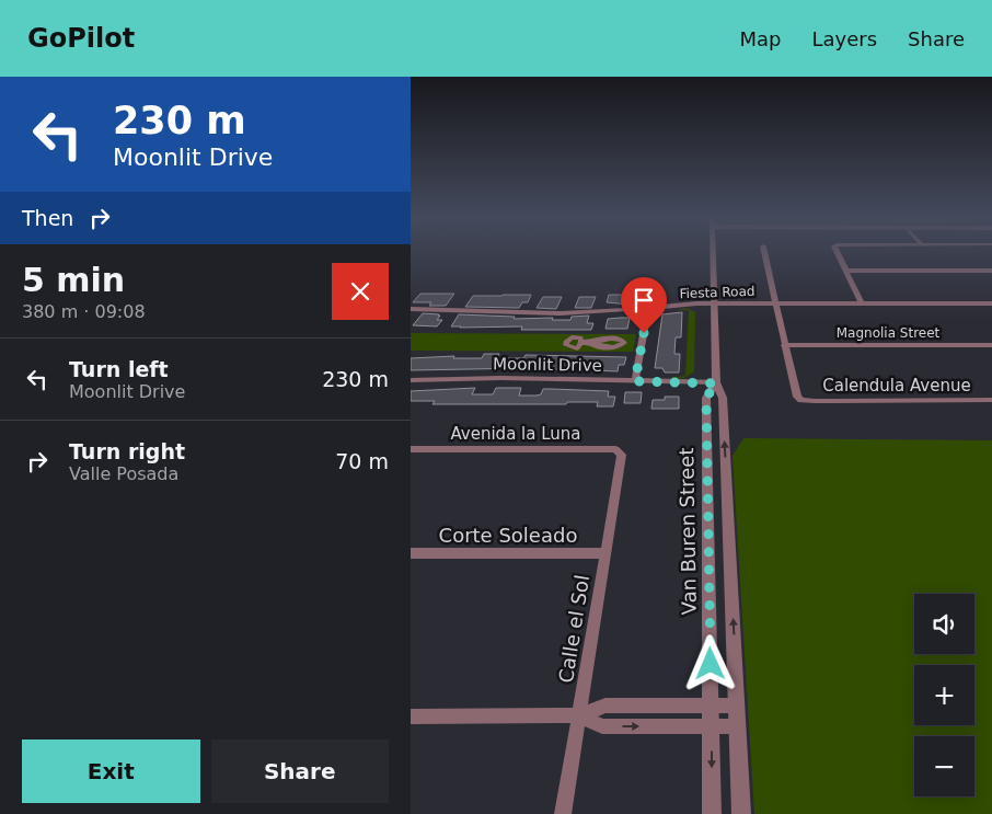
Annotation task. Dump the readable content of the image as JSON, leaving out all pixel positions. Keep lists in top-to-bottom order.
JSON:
{
  "streets": {
    "street": [
      "Fiesta Road",
      "Magnolia Street",
      "Moonlit Drive",
      "Calendula Avenue",
      "Avenida la Luna",
      "Van Buren Street",
      "Corte Soleado",
      "Calle el Sol"
    ]
  },
  "crossings": [
    ["Fiesta Road", "Van Buren Street"],
    ["Moonlit Drive", "Van Buren Street"],
    ["Avenida la Luna", "Calle el Sol"],
    ["Corte Soleado", "Calle el Sol"]
  ],
  "page": {
    "header": "GoPilot",
    "nav": ["Map", "Layers", "Share"],
    "turn": ["230 m", "Moonlit Drive"],
    "then": "Then",
    "heading": ["5 min", "380 m · 09:08"],
    "list": [
      {
        "name": "Turn left",
        "note": "Moonlit Drive",
        "value": "230 m"
      },
      {
        "name": "Turn right",
        "note": "Valle Posada",
        "value": "70 m"
      }
    ],
    "map_buttons": ["+", "−"],
    "buttons": ["Exit", "Share"]
  }
}
